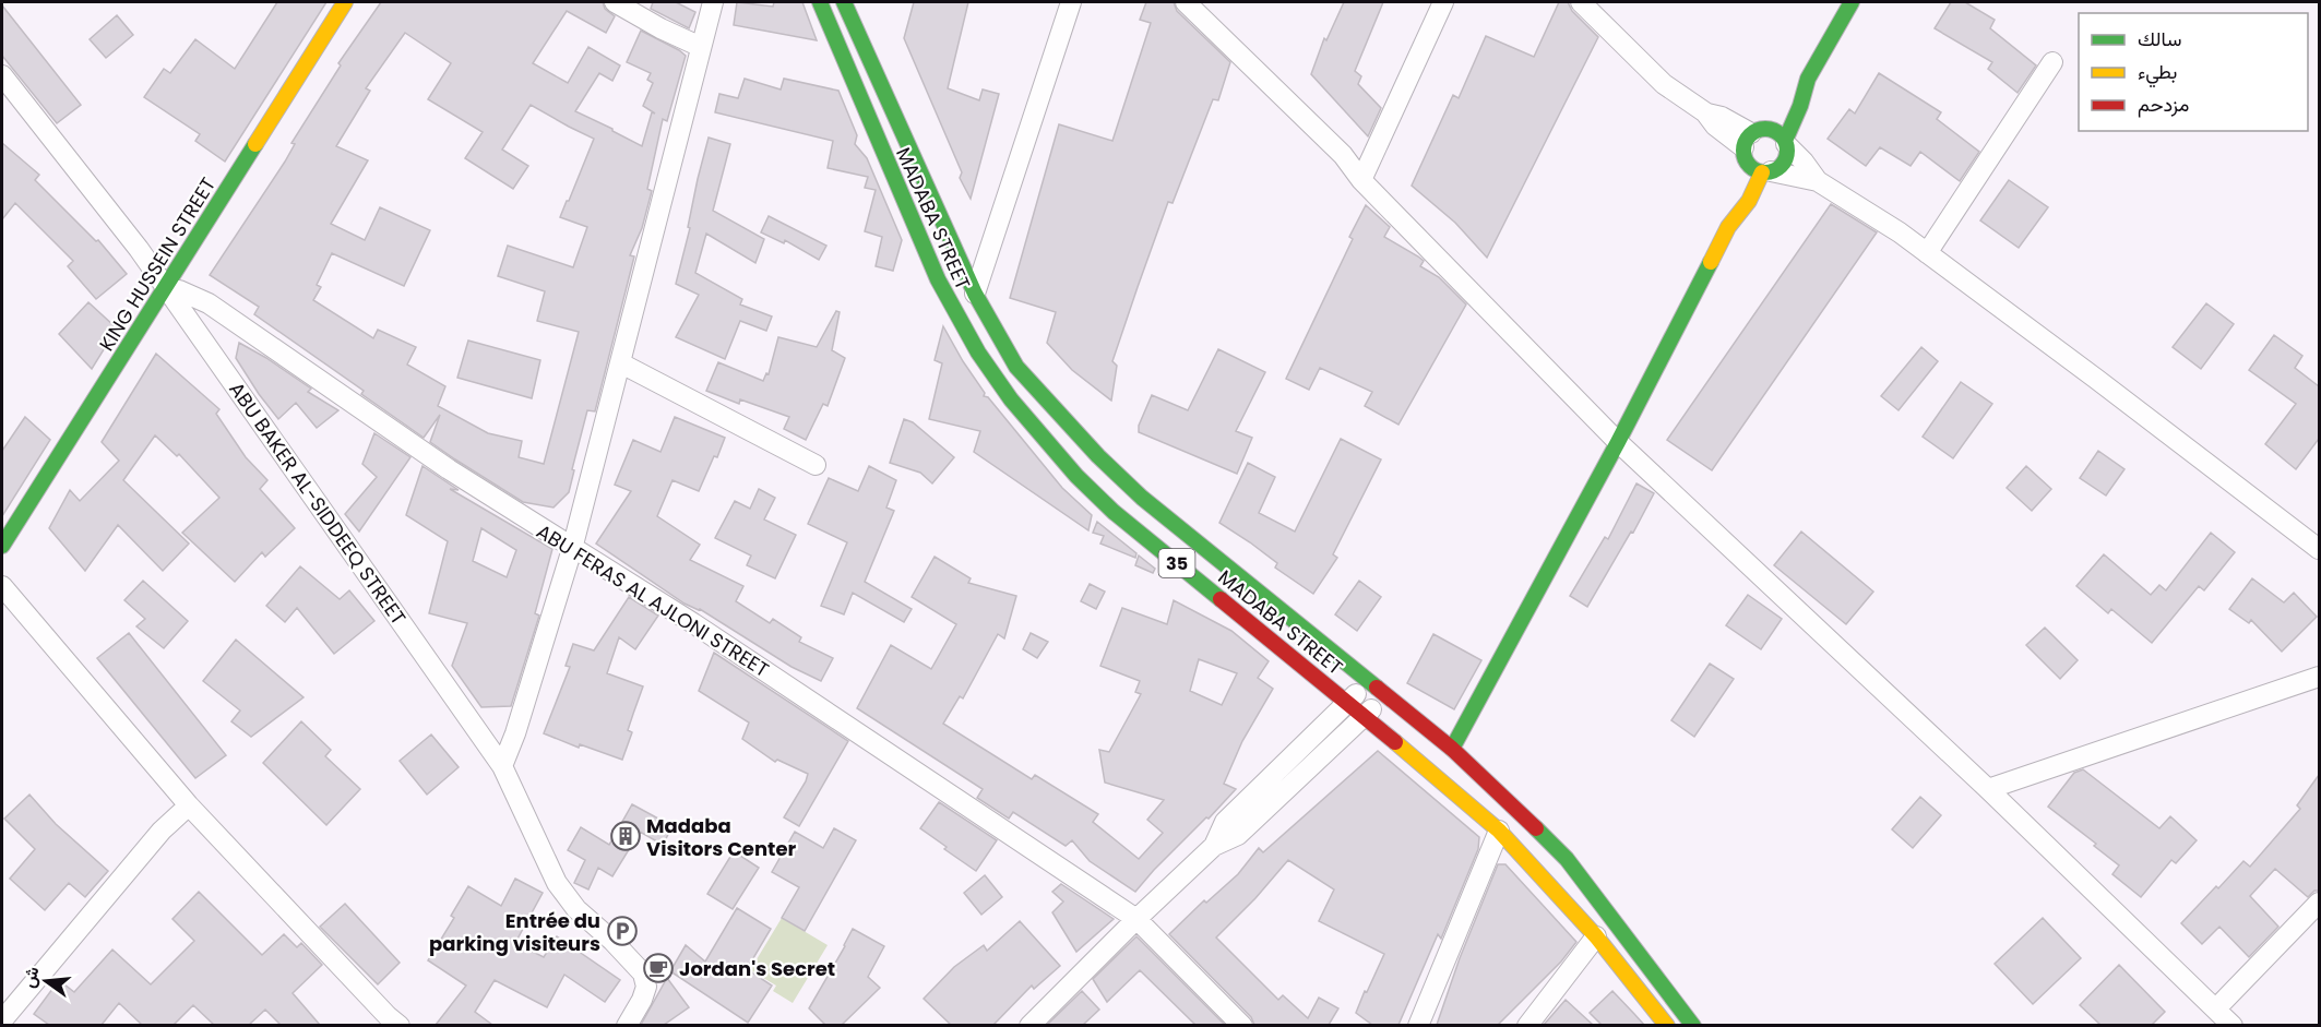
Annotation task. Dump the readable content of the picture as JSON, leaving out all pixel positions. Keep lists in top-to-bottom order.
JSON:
{
  "streets": {
    "main road": ["MADABA STREET", "KING HUSSEIN STREET", "35"],
    "street": ["ABU BAKER AL-SIDDEEQ STREET", "ABU FERAS AL AJLONI STREET"]
  },
  "crossings": [
    ["KING HUSSEIN STREET", "ABU BAKER AL-SIDDEEQ STREET"],
    ["KING HUSSEIN STREET", "ABU FERAS AL AJLONI STREET"],
    ["ABU BAKER AL-SIDDEEQ STREET", "ABU FERAS AL AJLONI STREET"]
  ],
  "places": {
    "building": ["Madaba Visitors Center"],
    "parking": ["Entrée du parking visiteurs"],
    "cafe": ["Jordan's Secret"]
  },
  "legend": ["سالك", "بطيء", "مزدحم"],
  "north": "left"
}
